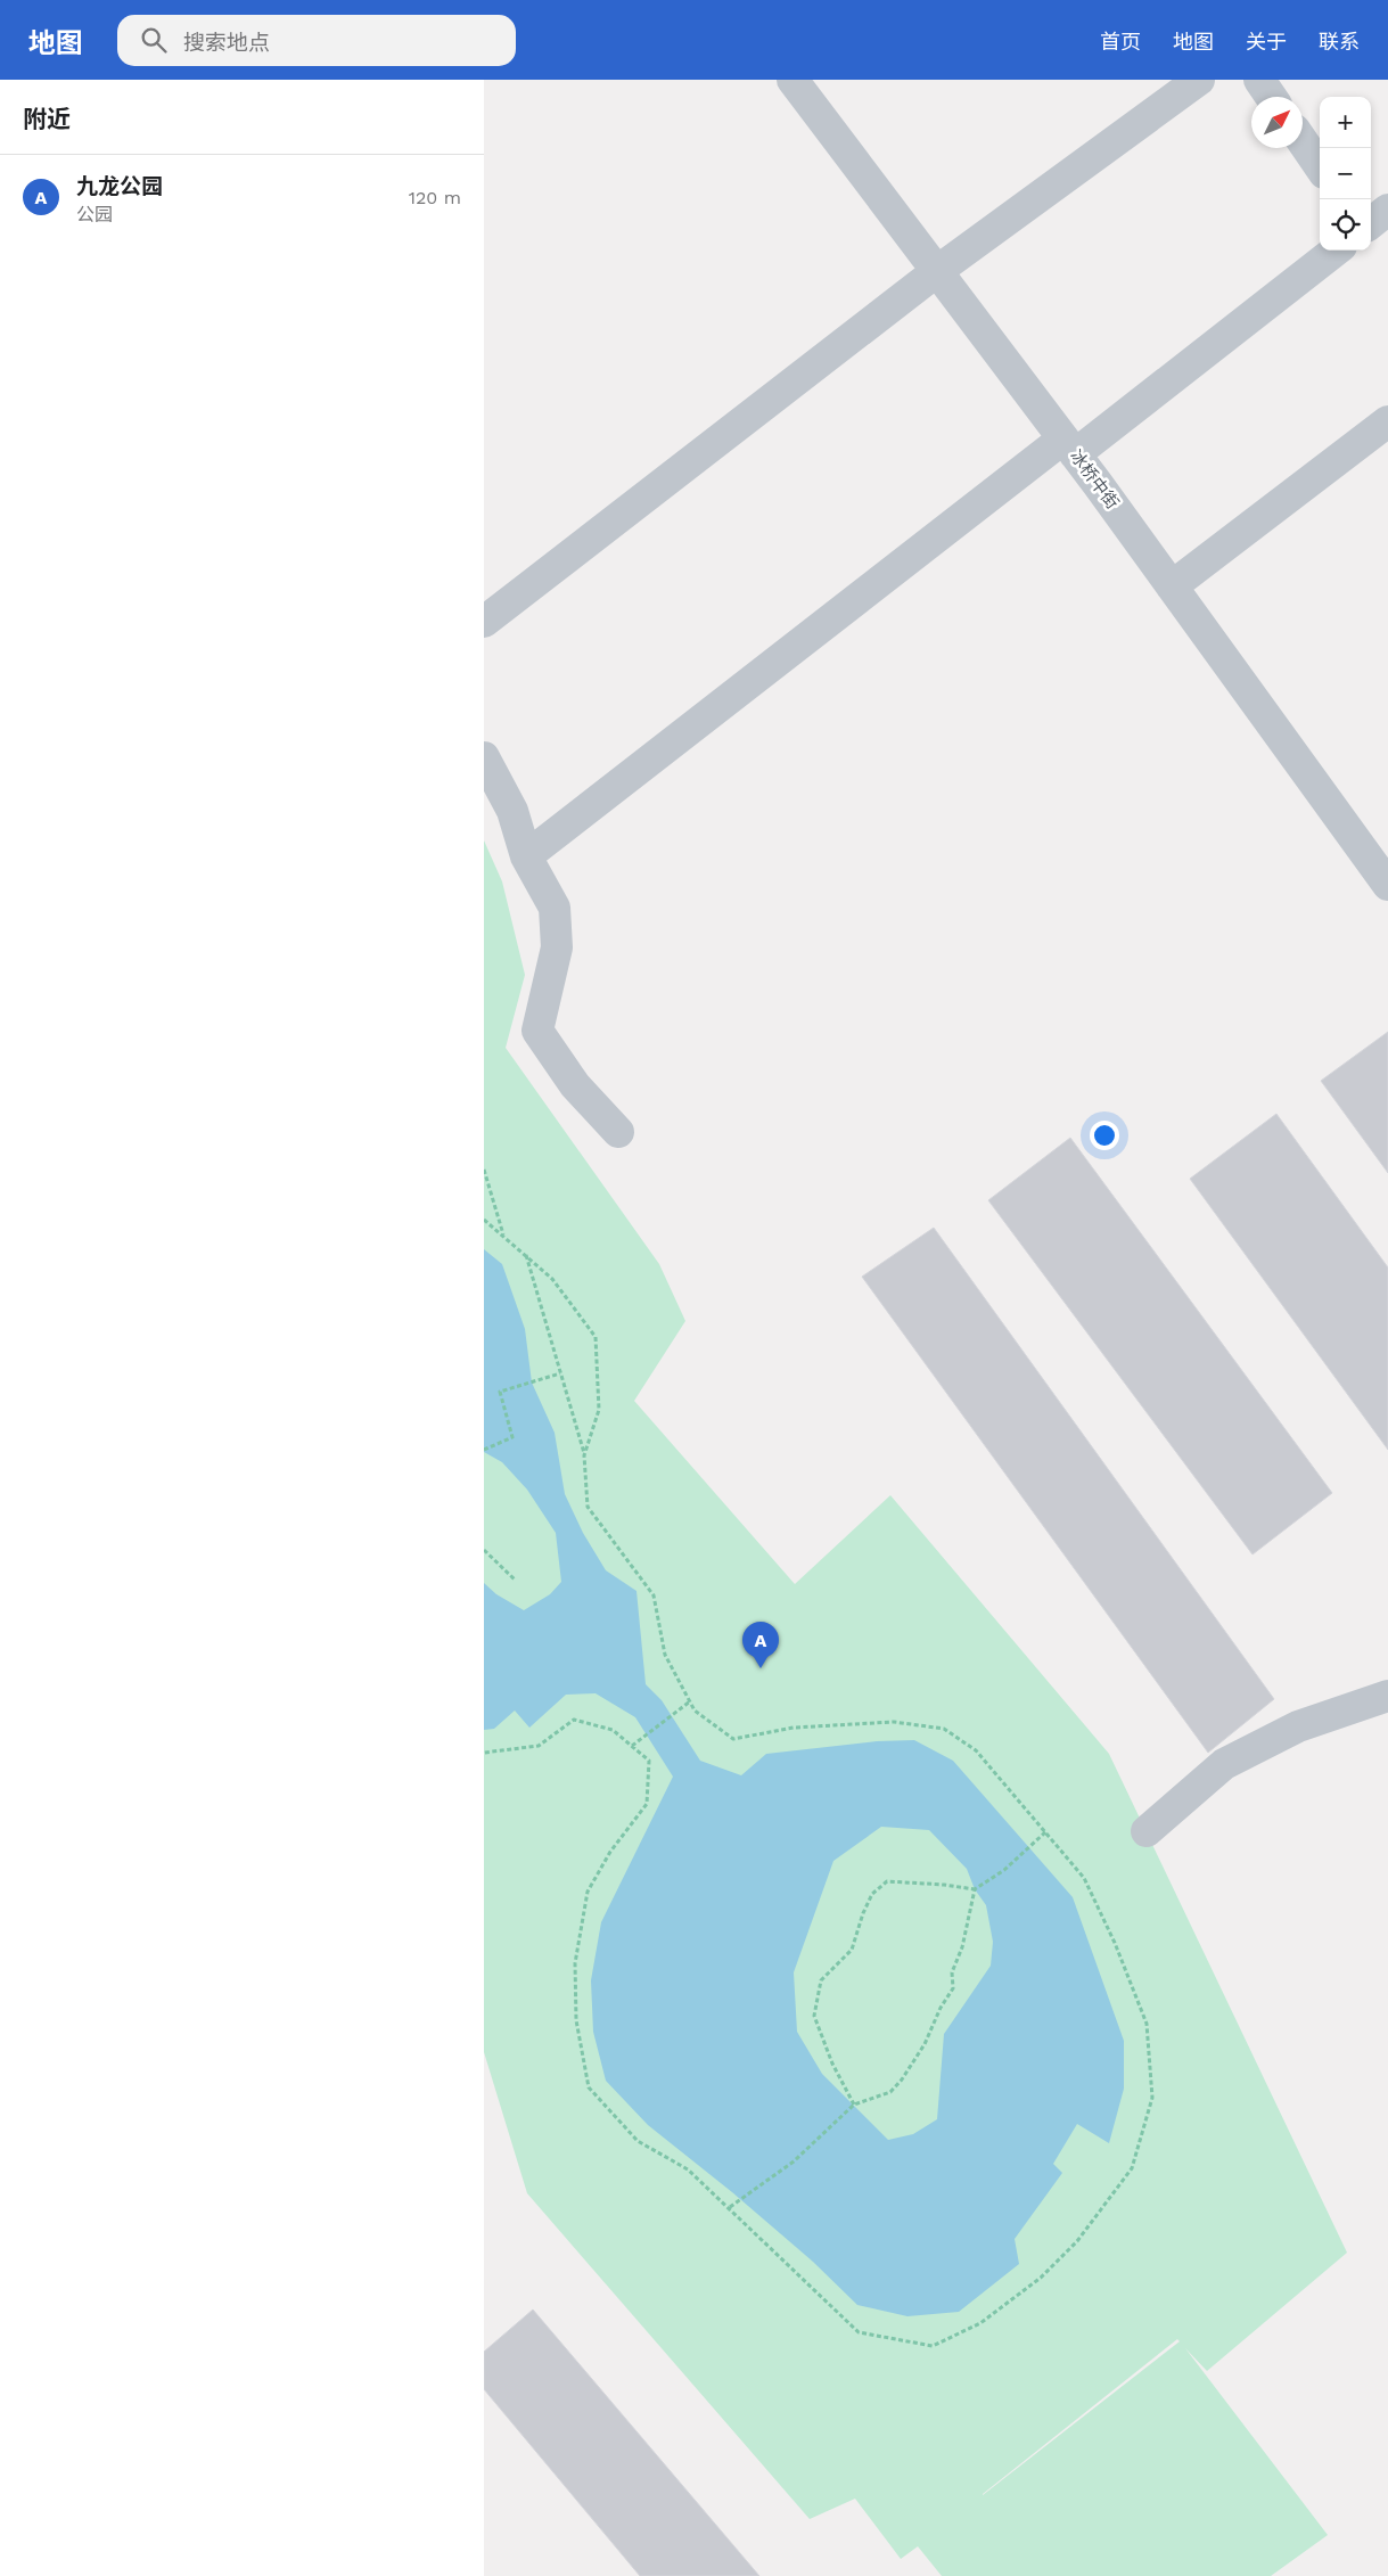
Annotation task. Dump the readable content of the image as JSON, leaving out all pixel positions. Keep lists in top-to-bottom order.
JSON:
{
  "streets": {
    "street": ["冰桥中街"]
  },
  "north": "top right",
  "page": {
    "header": "地图",
    "search": "搜索地点",
    "nav": [
      "首页",
      "地图",
      "关于",
      "联系"
    ],
    "heading": "附近",
    "map_buttons": ["+", "−"],
    "list": [
      {
        "mark": "A",
        "name": "九龙公园",
        "note": "公园",
        "value": "120 m"
      }
    ],
    "pins": "A"
  }
}
